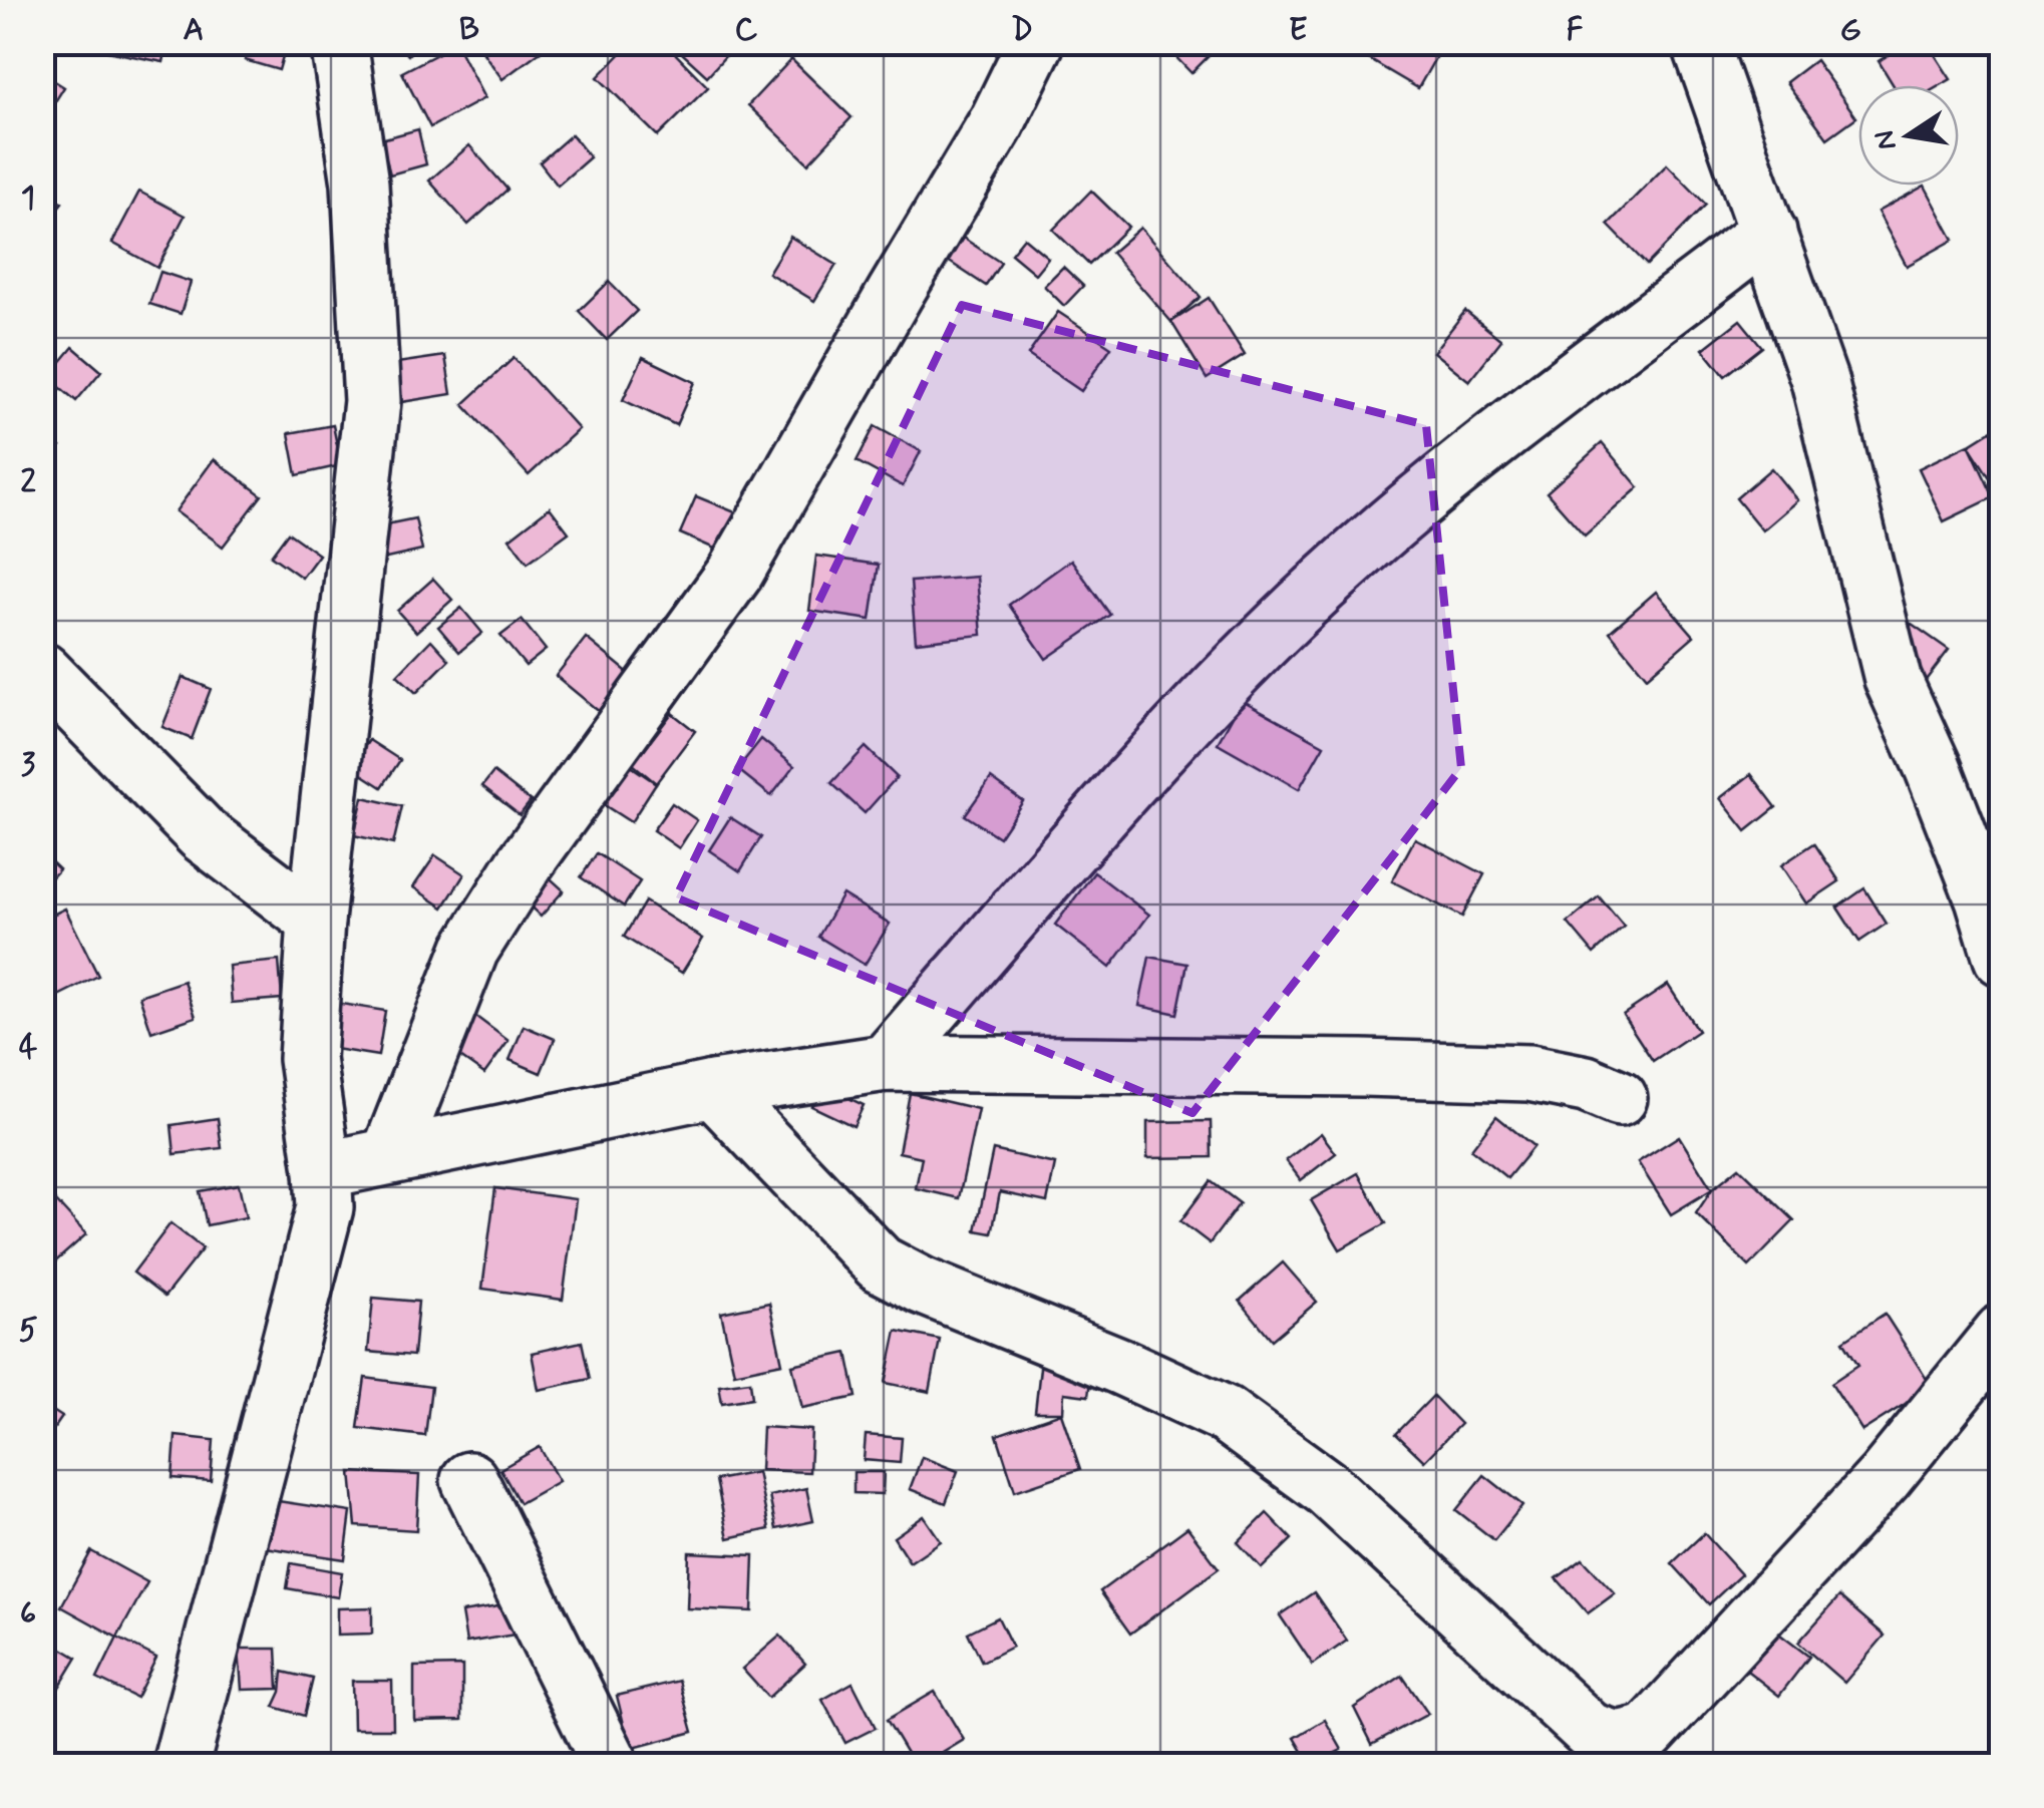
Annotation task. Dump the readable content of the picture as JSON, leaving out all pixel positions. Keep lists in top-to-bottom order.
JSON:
{
  "north": "left",
  "grid": {
    "columns": [
      "A",
      "B",
      "C",
      "D",
      "E",
      "F",
      "G"
    ],
    "rows": [
      "1",
      "2",
      "3",
      "4",
      "5",
      "6"
    ]
  }
}
